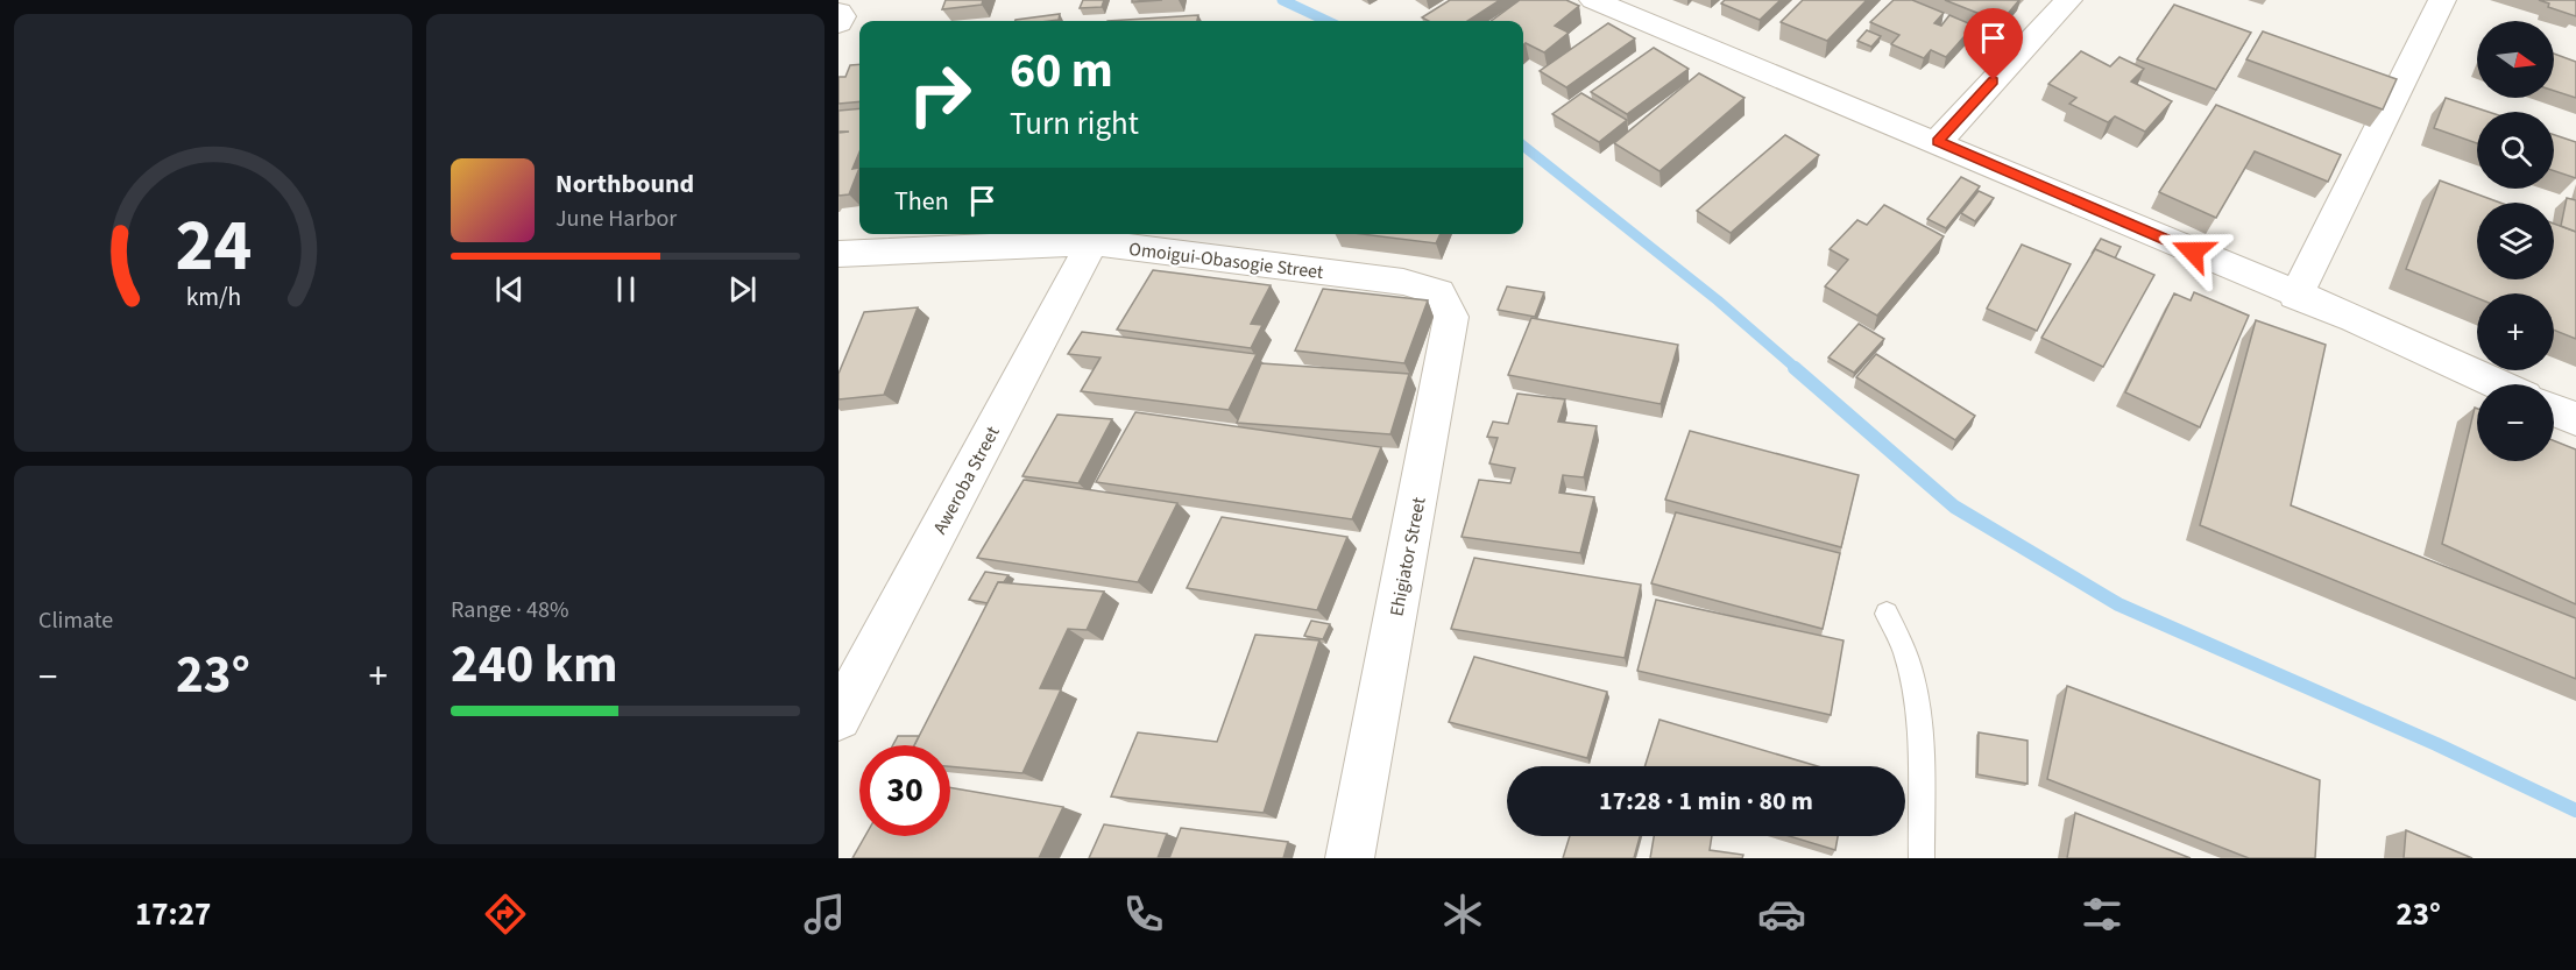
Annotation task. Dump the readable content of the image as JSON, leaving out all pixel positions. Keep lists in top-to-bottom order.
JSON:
{
  "streets": {
    "street": ["Omoigui-Obasogie Street", "Aweroba Street", "Ehigiator Street"]
  },
  "crossings": [
    ["Omoigui-Obasogie Street", "Aweroba Street"],
    ["Omoigui-Obasogie Street", "Ehigiator Street"]
  ],
  "north": "right",
  "page": {
    "map_buttons": ["+", "−"],
    "turn": ["60 m", "Turn right"],
    "song": ["Northbound", "June Harbor"],
    "then": "Then",
    "tile": [
      "Climate",
      ["Range · 48%", "240 km"]
    ],
    "heat": ["−", "23°", "+"],
    "limit": "30",
    "trip": "17:28 · 1 min · 80 m",
    "tabs": ["17:27", "23°"],
    "gauge": ["24", "km/h"]
  }
}
